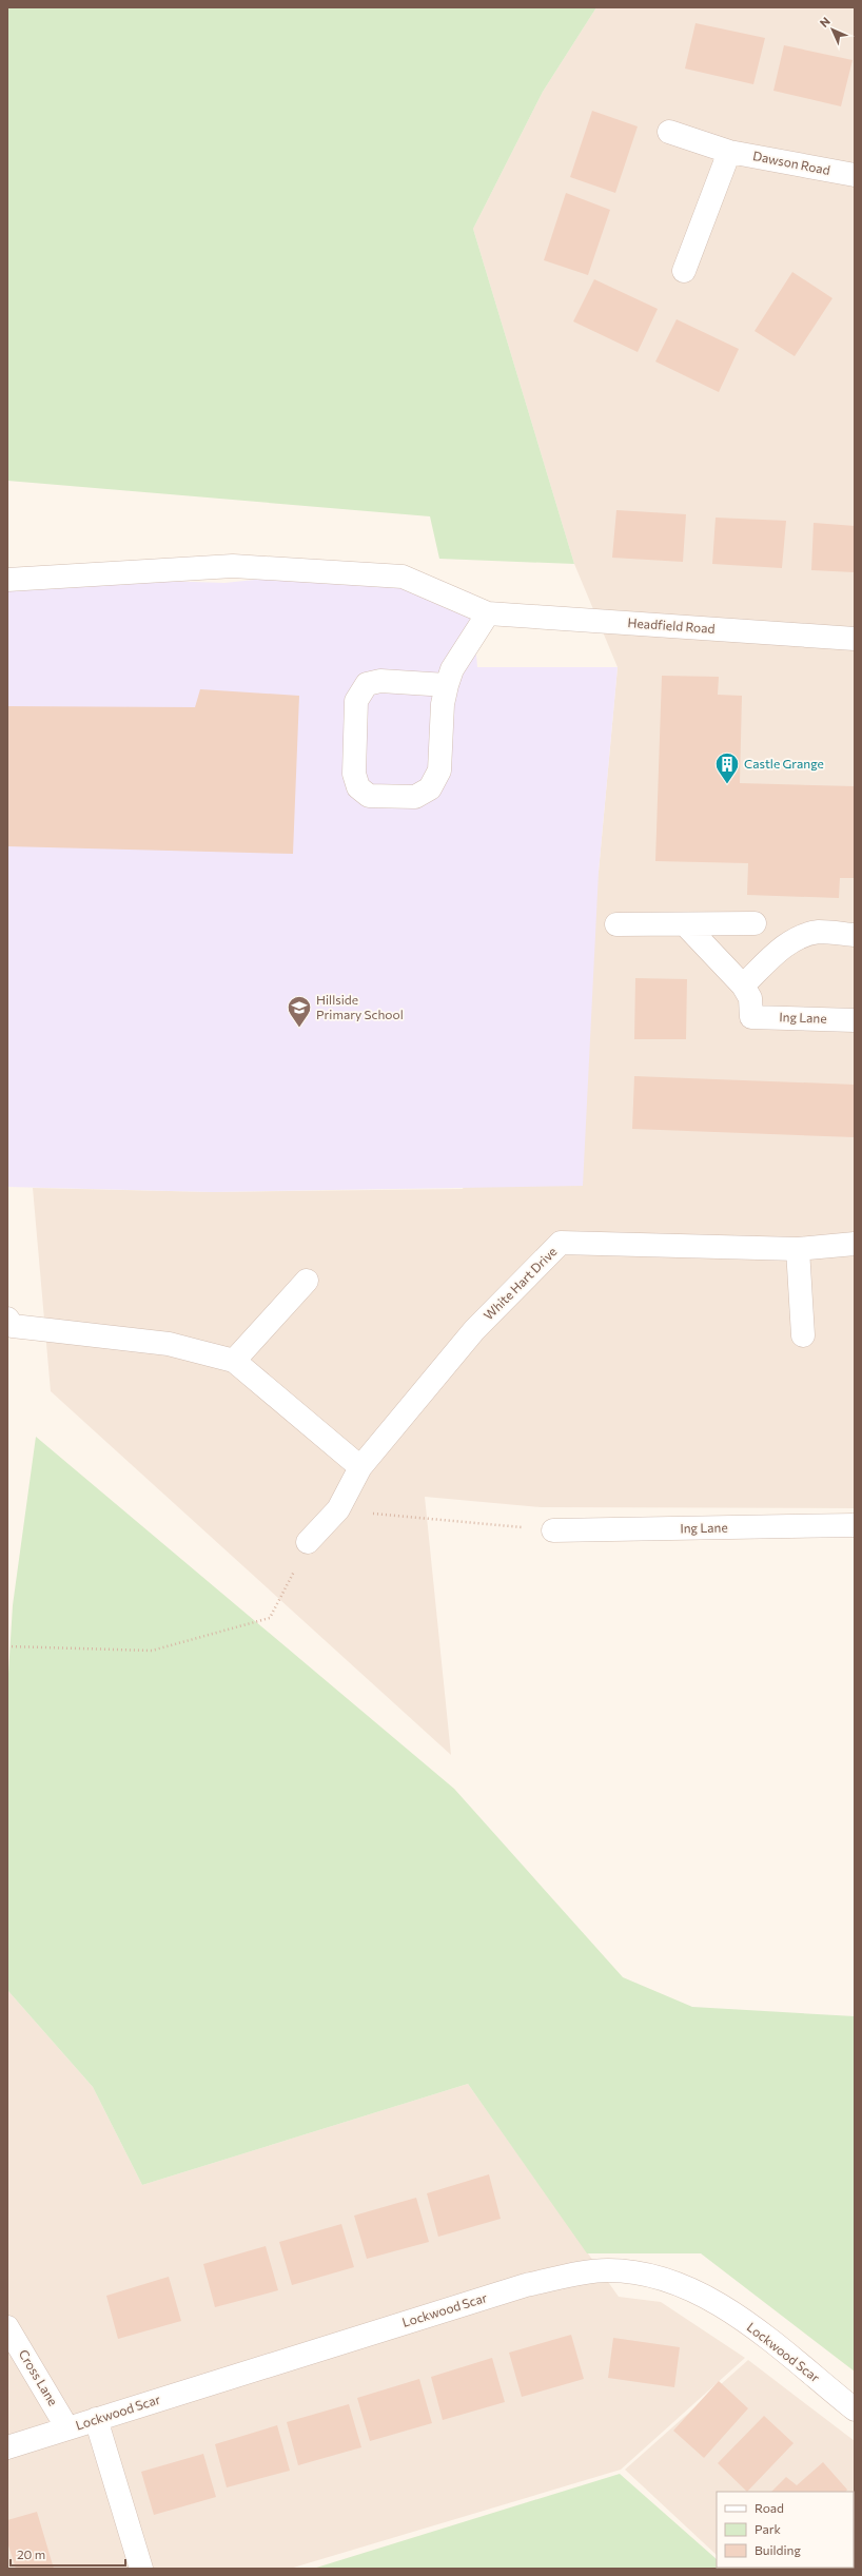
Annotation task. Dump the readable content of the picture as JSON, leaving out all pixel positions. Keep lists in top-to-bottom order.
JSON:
{
  "streets": {
    "street": [
      "Dawson Road",
      "Headfield Road",
      "Ing Lane",
      "White Hart Drive",
      "Lockwood Scar",
      "Cross Lane"
    ]
  },
  "crossings": [
    ["Lockwood Scar", "Cross Lane"]
  ],
  "places": {
    "building": ["Castle Grange"],
    "school or university": ["Hillside Primary School"]
  },
  "legend": ["Road", "Park", "Building"],
  "scale_bar": "20 m",
  "north": "top left"
}
